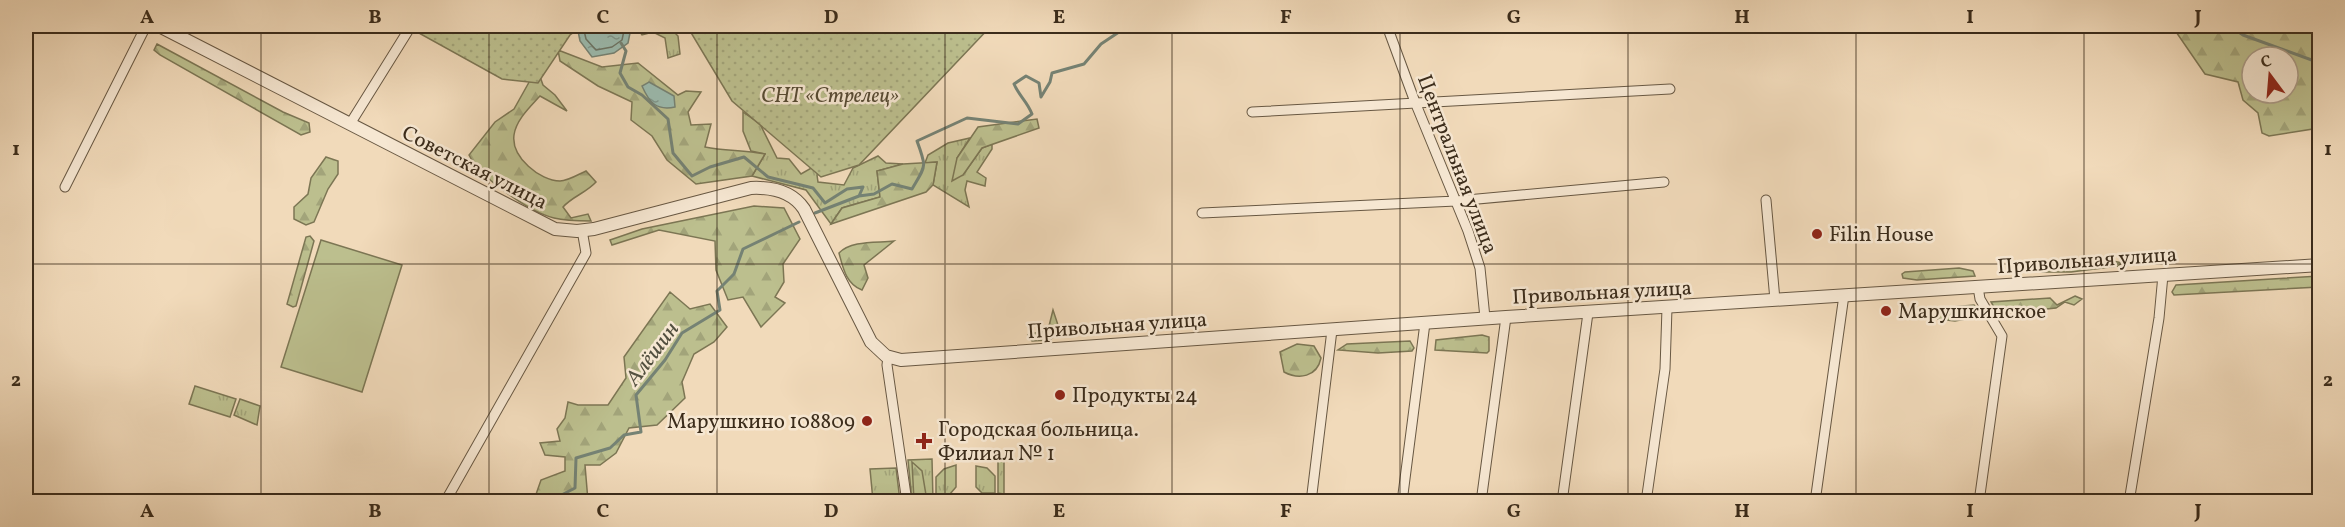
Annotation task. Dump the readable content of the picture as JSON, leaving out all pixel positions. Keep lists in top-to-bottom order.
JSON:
{
  "streets": {
    "street": ["Центральная улица", "Советская улица", "Привольная улица"]
  },
  "crossings": [
    ["Центральная улица", "Привольная улица"],
    ["Советская улица", "Привольная улица"]
  ],
  "water": ["Алёшин"],
  "parks": ["СНТ «Стрелец»"],
  "places": {
    "other": [
      "Filin House",
      "Марушкинское",
      "Продукты 24",
      "Марушкино 108809"
    ],
    "health": ["Городская больница. Филиал № 1"]
  },
  "north": "top",
  "grid": {
    "columns": [
      "A",
      "B",
      "C",
      "D",
      "E",
      "F",
      "G",
      "H",
      "I",
      "J"
    ],
    "rows": ["1", "2"]
  }
}
